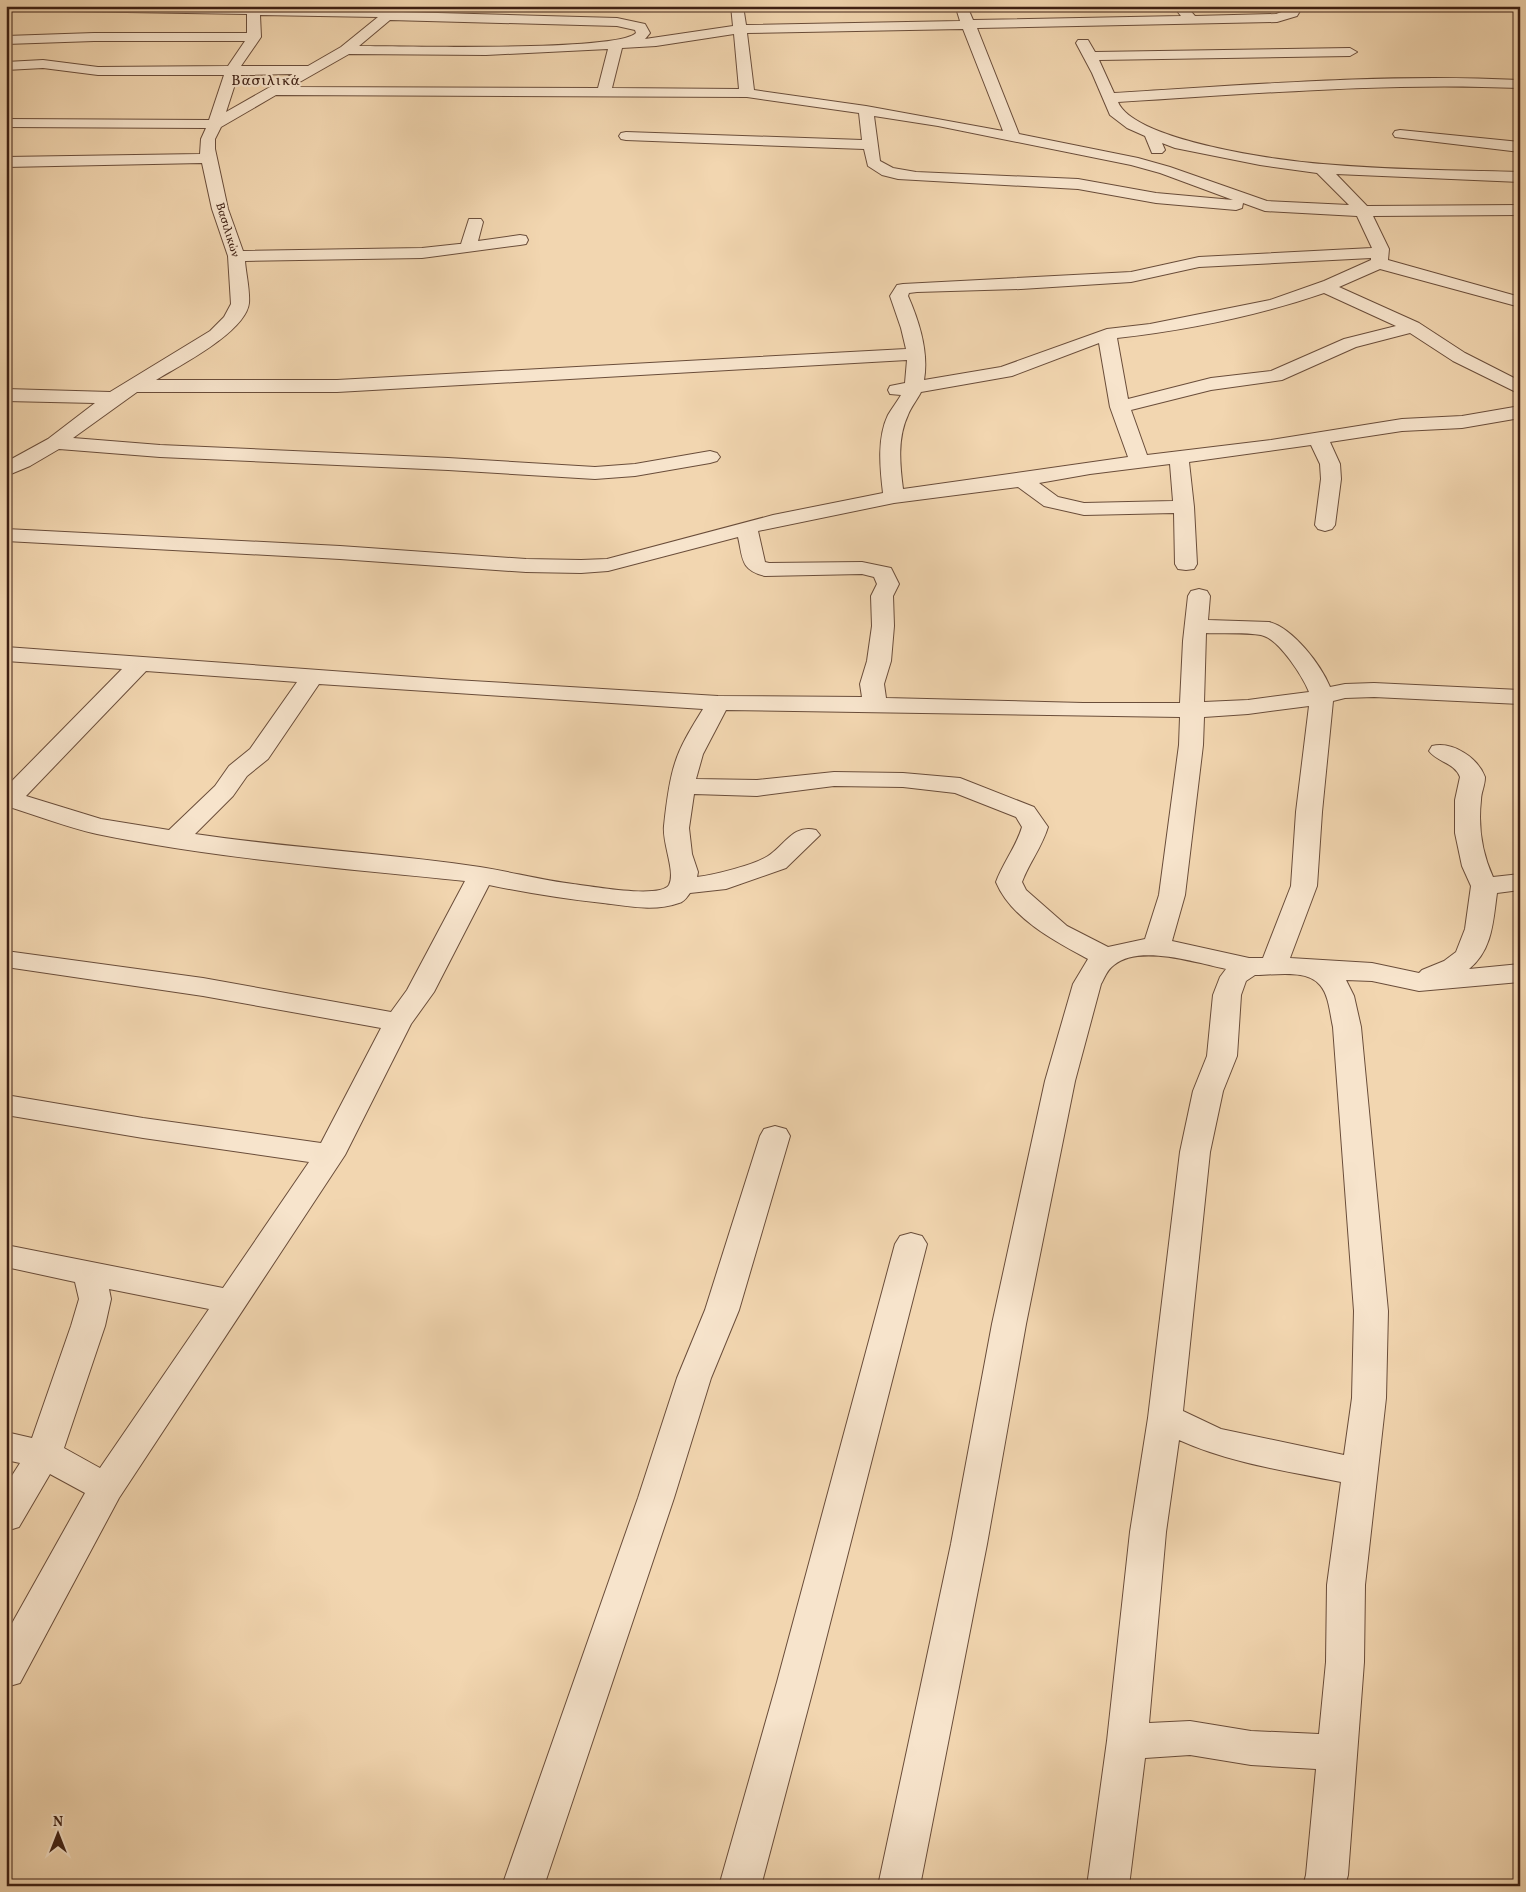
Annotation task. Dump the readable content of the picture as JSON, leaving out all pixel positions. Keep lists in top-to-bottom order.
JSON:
{
  "streets": {
    "street": ["Βασιλικών"]
  },
  "districts": ["Βασιλικά"],
  "north": "top"
}
